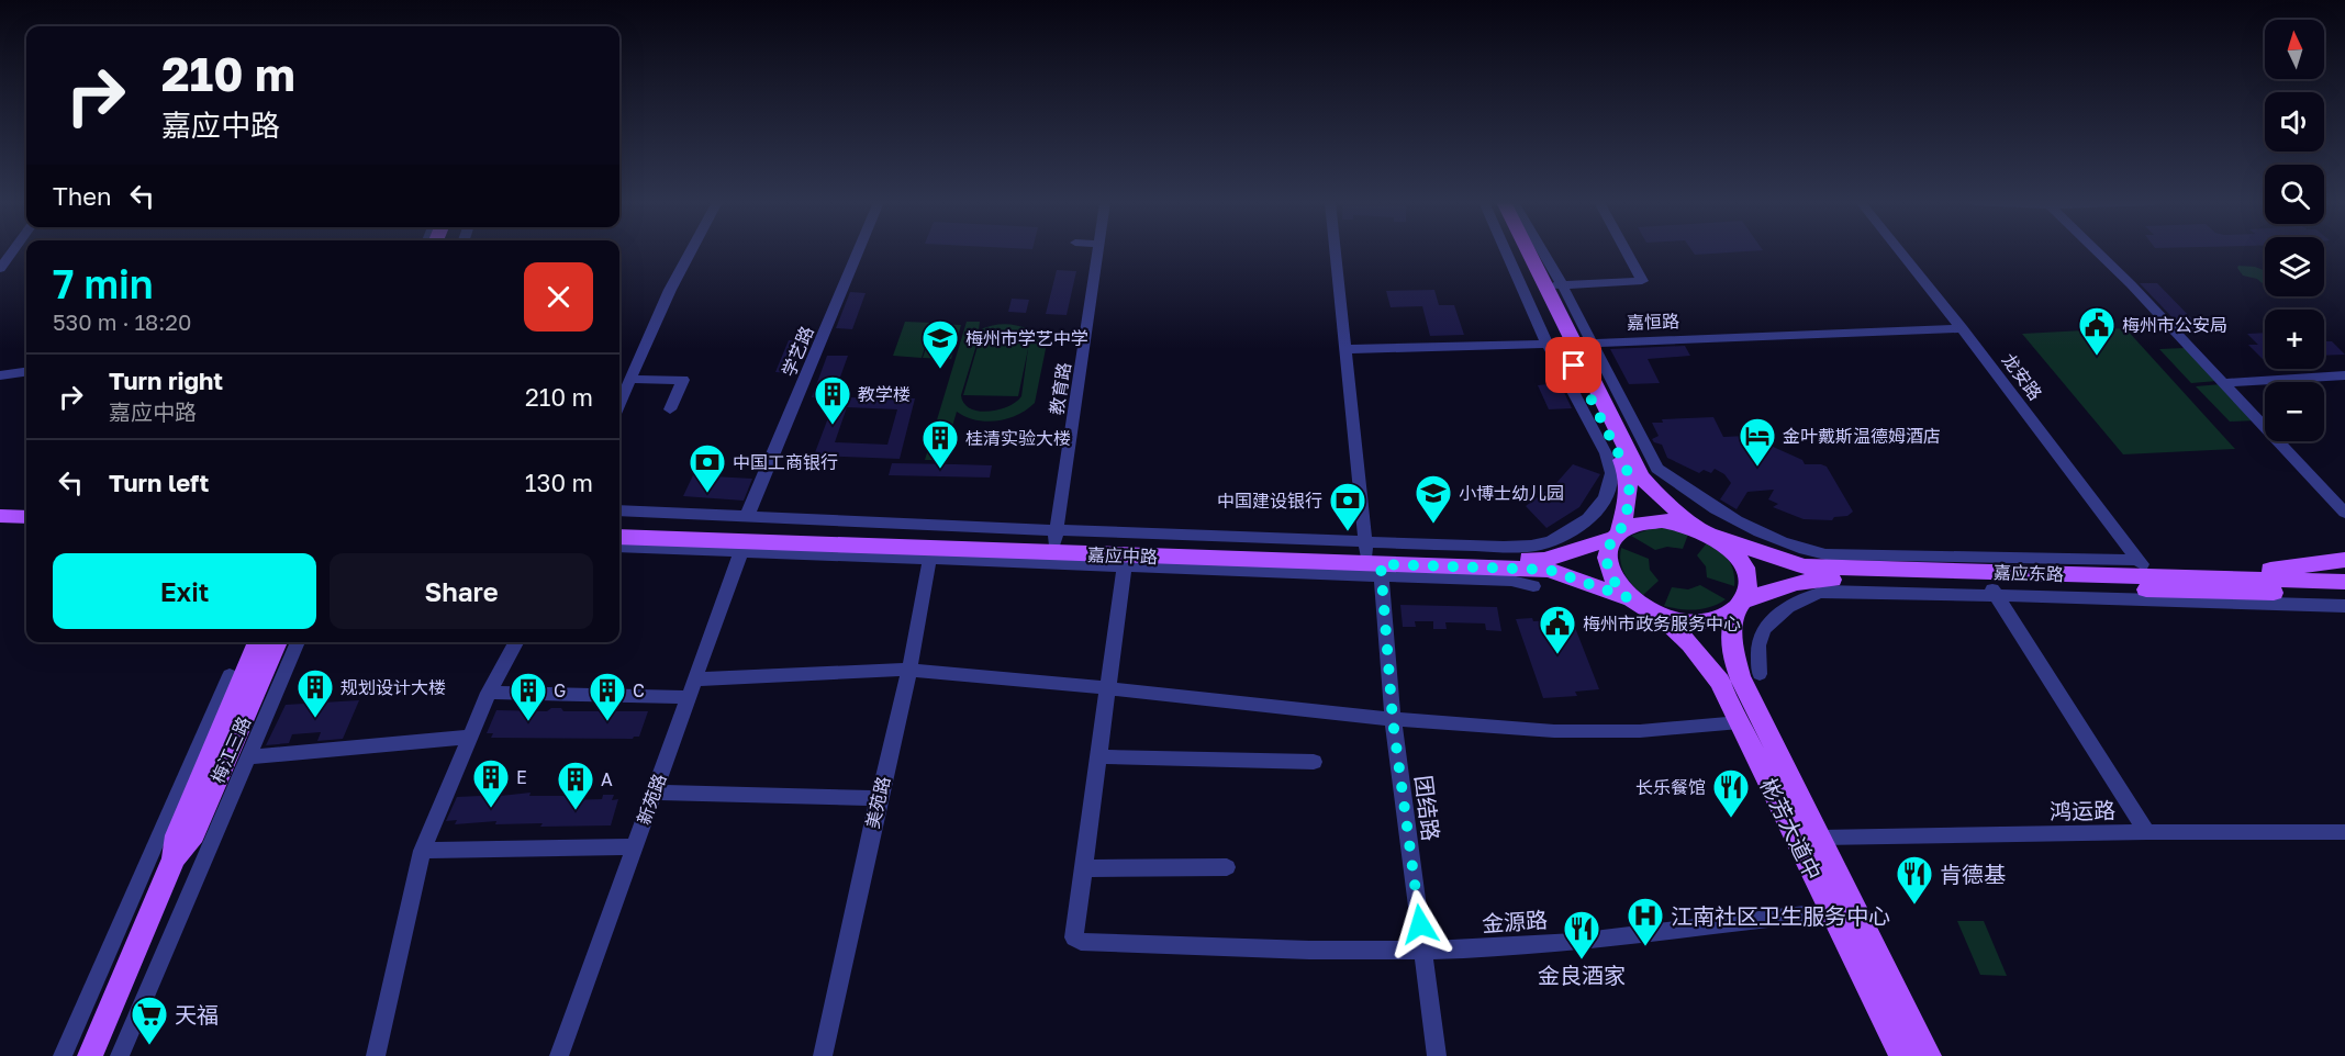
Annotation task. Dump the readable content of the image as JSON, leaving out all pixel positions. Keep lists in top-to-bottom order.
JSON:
{
  "streets": {
    "main road": [
      "嘉应中路",
      "嘉应东路",
      "梅江三路",
      "彬芳大道中"
    ],
    "street": [
      "嘉恒路",
      "学艺路",
      "龙安路",
      "教育路",
      "新苑路",
      "美苑路",
      "团结路",
      "鸿运路",
      "金源路"
    ]
  },
  "crossings": [
    ["嘉恒路", "龙安路"],
    ["嘉恒路", "团结路"],
    ["龙安路", "嘉应东路"],
    ["教育路", "嘉应中路"],
    ["嘉应中路", "嘉应东路"],
    ["嘉应中路", "新苑路"],
    ["嘉应中路", "美苑路"],
    ["嘉应中路", "团结路"],
    ["嘉应中路", "彬芳大道中"],
    ["嘉应东路", "彬芳大道中"],
    ["团结路", "金源路"],
    ["鸿运路", "彬芳大道中"],
    ["彬芳大道中", "金源路"]
  ],
  "places": {
    "public building": ["梅州市公安局", "梅州市政务服务中心"],
    "school or university": ["梅州市学艺中学", "小博士幼儿园"],
    "building": [
      "教学楼",
      "桂清实验大楼",
      "规划设计大楼",
      "G",
      "C",
      "E",
      "A"
    ],
    "hotel": ["金叶戴斯温德姆酒店"],
    "bank": ["中国工商银行", "中国建设银行"],
    "restaurant": ["长乐餐馆", "肯德基", "金良酒家"],
    "hospital": ["江南社区卫生服务中心"],
    "supermarket": ["天福"]
  },
  "north": "top",
  "page": {
    "map_buttons": ["+", "−"],
    "turn": ["210 m", "嘉应中路"],
    "then": "Then",
    "heading": ["7 min", "530 m · 18:20"],
    "list": [
      {
        "name": "Turn right",
        "note": "嘉应中路",
        "value": "210 m"
      },
      {
        "name": "Turn left",
        "value": "130 m"
      }
    ],
    "buttons": ["Exit", "Share"]
  }
}
